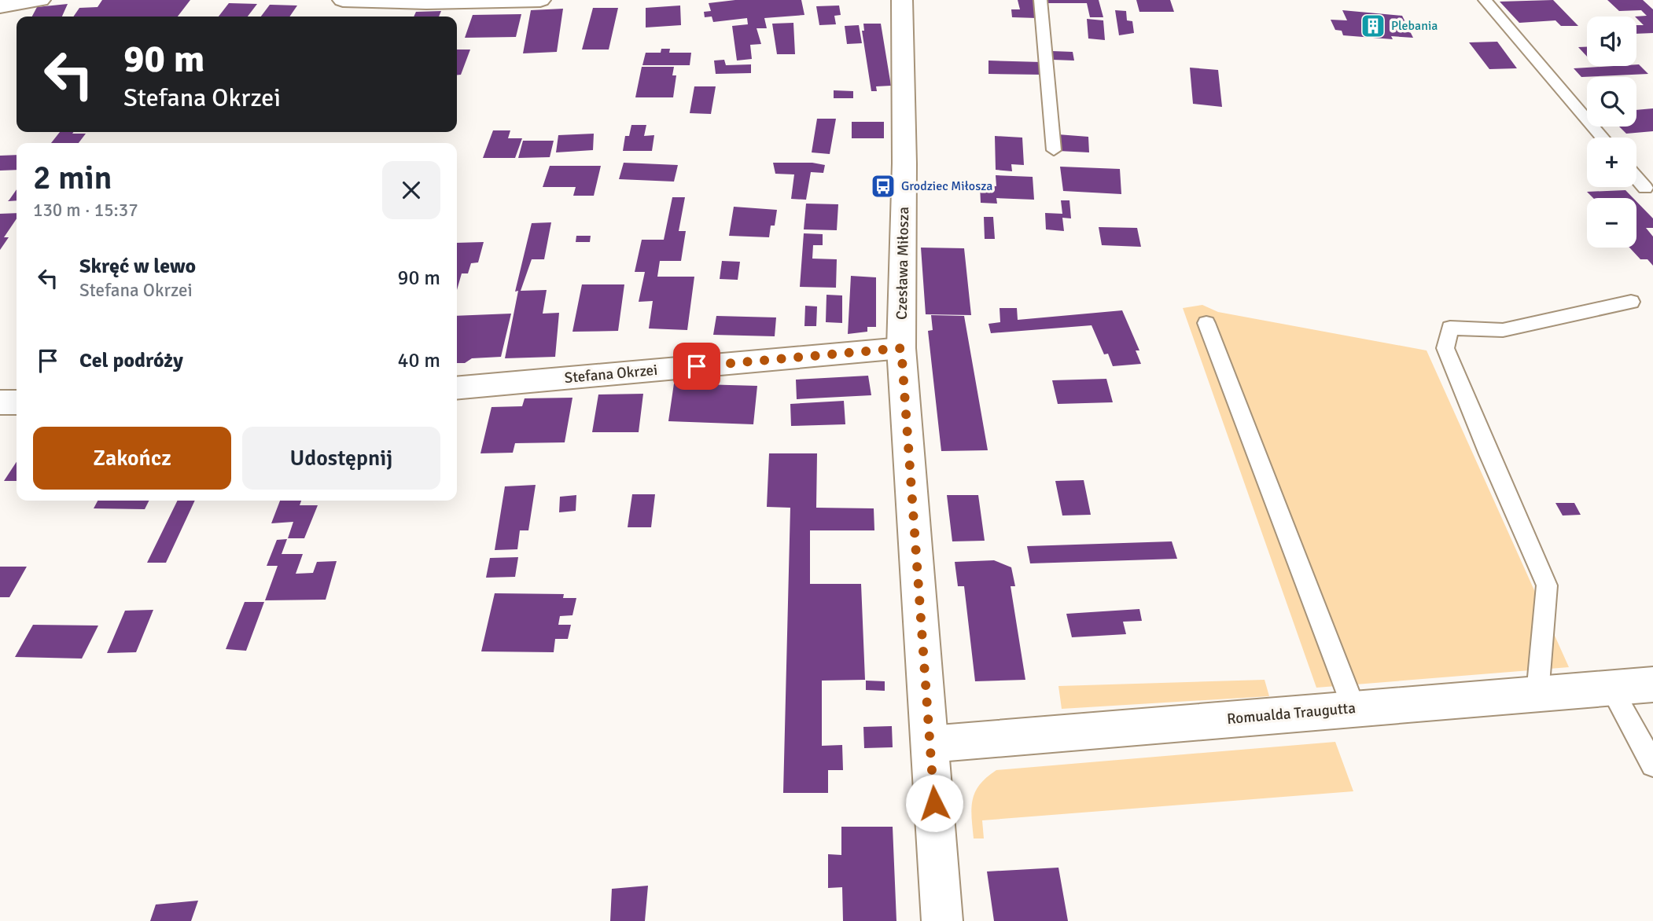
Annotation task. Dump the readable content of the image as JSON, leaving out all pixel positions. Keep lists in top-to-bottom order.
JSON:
{
  "streets": {
    "street": ["Czesława Miłosza", "Stefana Okrzei", "Romualda Traugutta"]
  },
  "crossings": [
    ["Czesława Miłosza", "Stefana Okrzei"],
    ["Czesława Miłosza", "Romualda Traugutta"]
  ],
  "places": {
    "building": ["Plebania"],
    "bus stop": ["Grodziec Miłosza"]
  },
  "page": {
    "map_buttons": ["+", "−"],
    "turn": ["90 m", "Stefana Okrzei"],
    "heading": ["2 min", "130 m · 15:37"],
    "list": [
      {
        "name": "Skręć w lewo",
        "note": "Stefana Okrzei",
        "value": "90 m"
      },
      {
        "name": "Cel podróży",
        "value": "40 m"
      }
    ],
    "buttons": ["Zakończ", "Udostępnij"]
  }
}
